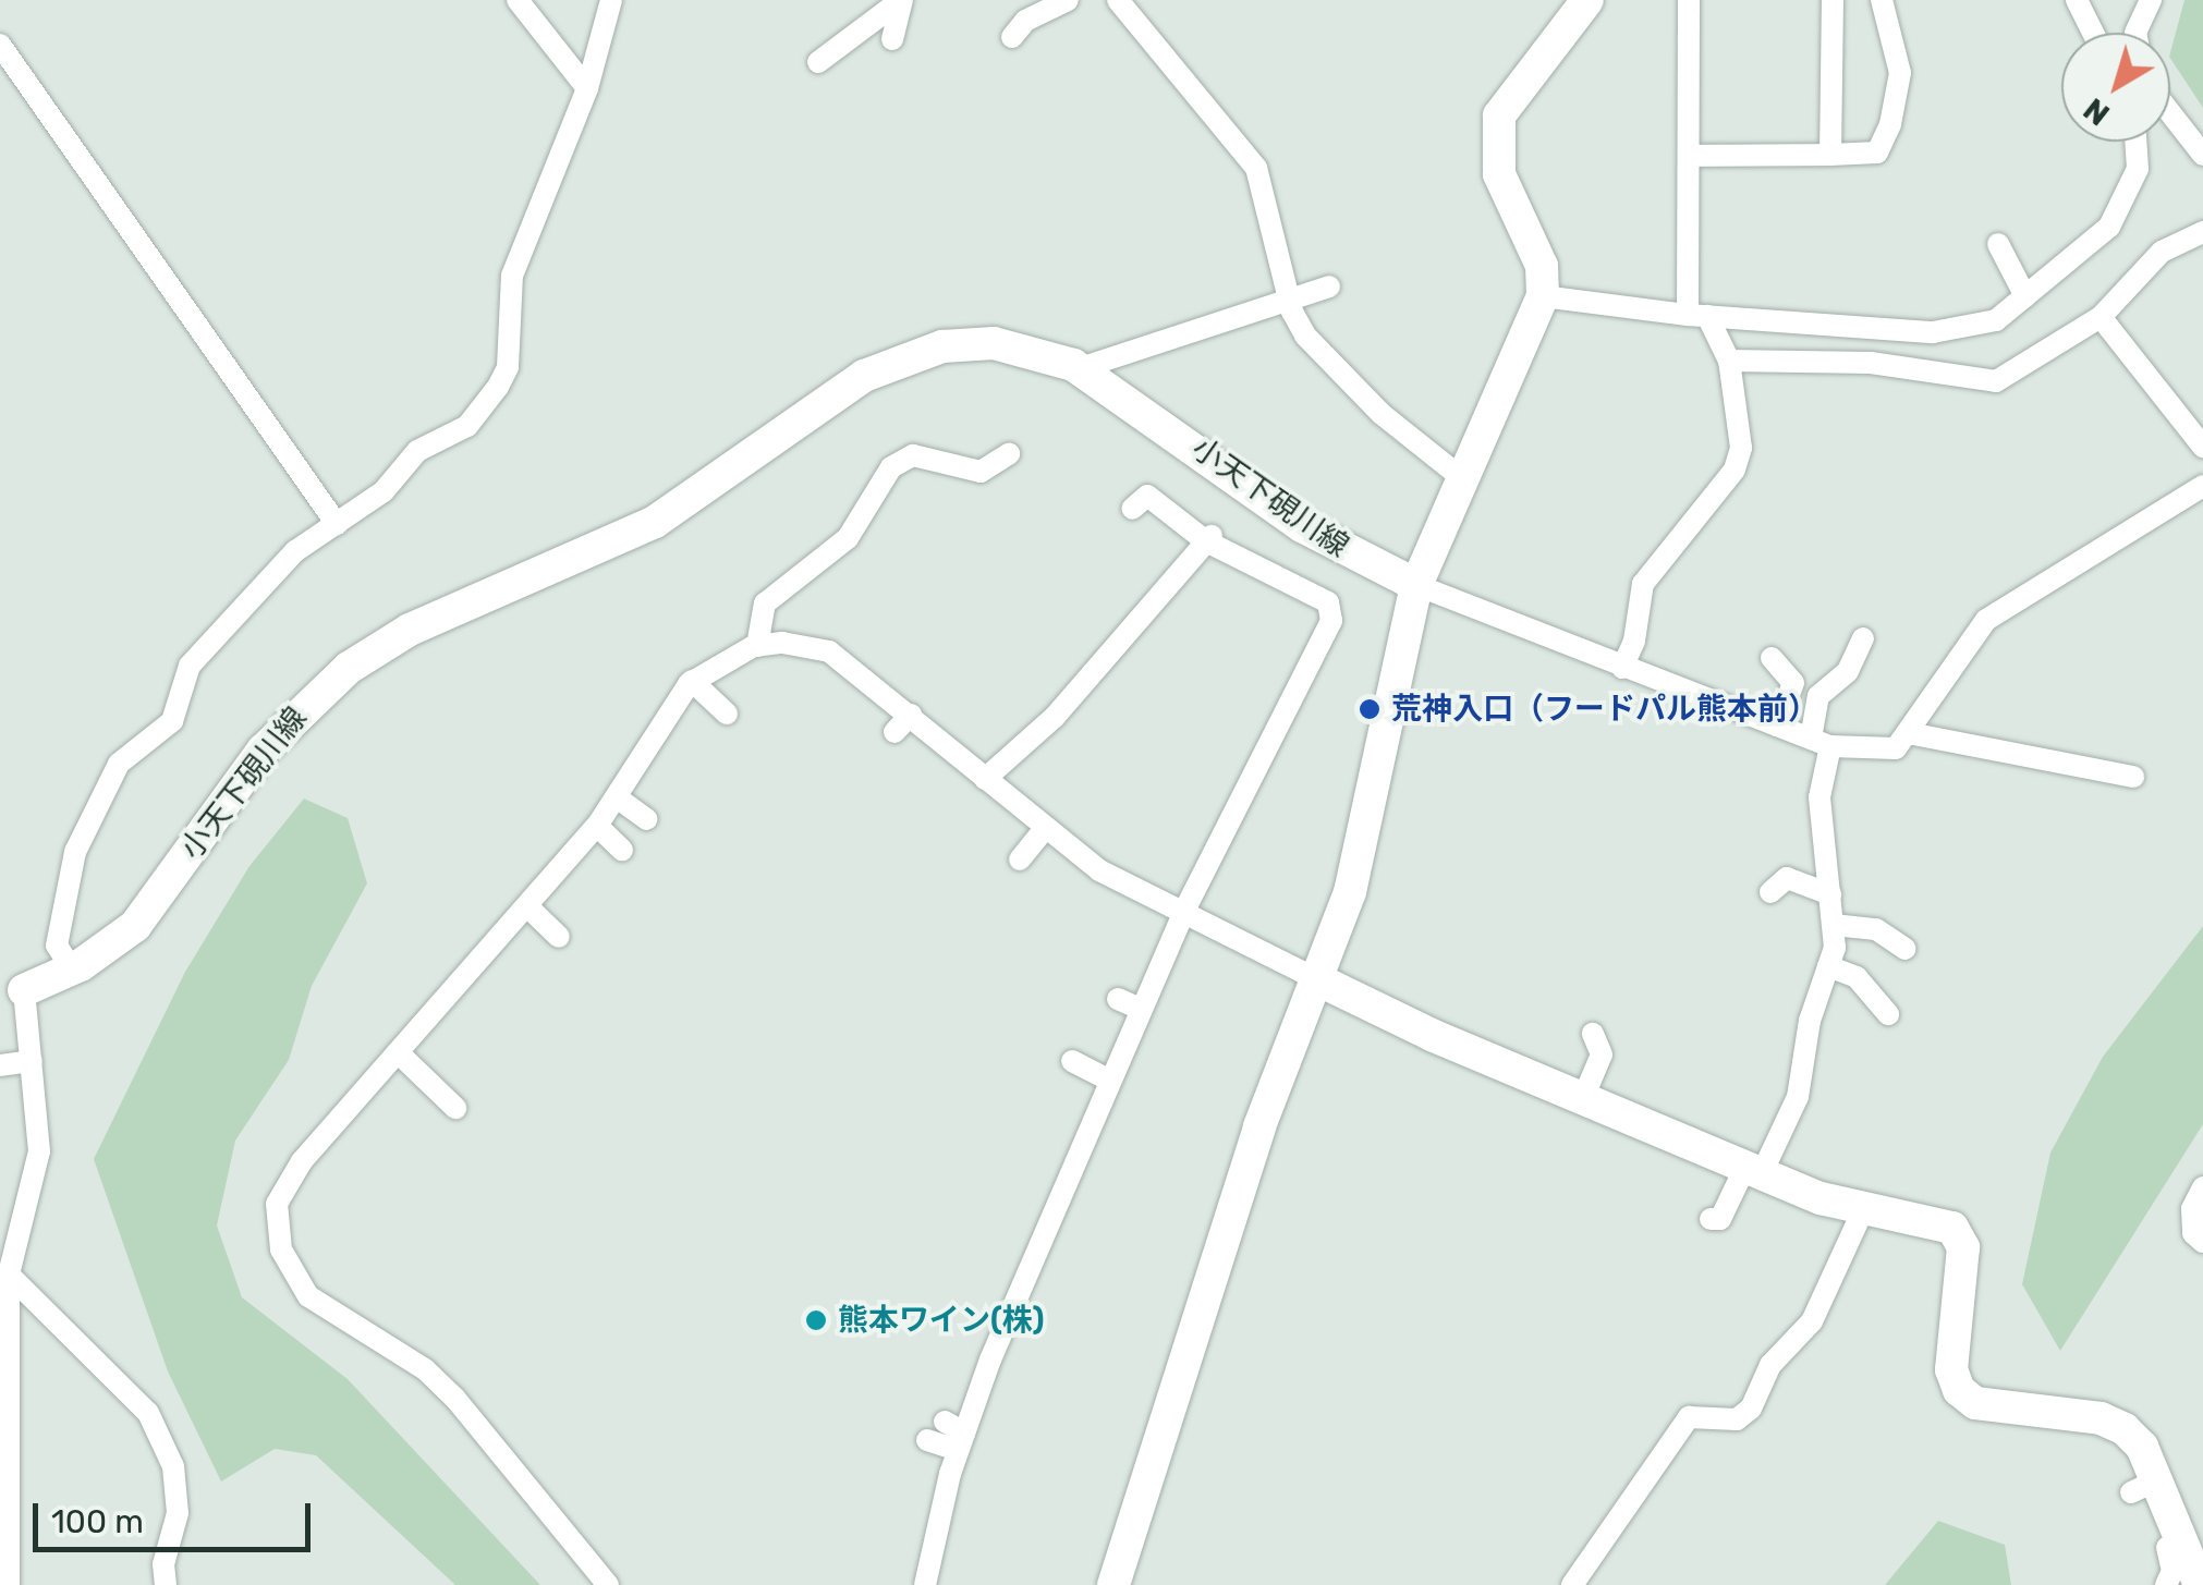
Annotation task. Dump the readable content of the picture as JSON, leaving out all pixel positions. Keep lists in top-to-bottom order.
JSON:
{
  "streets": {
    "main road": ["小天下硯川線"]
  },
  "places": ["荒神入口（フードパル熊本前）", "熊本ワイン(株)"],
  "scale_bar": "100 m",
  "north": "bottom left"
}
